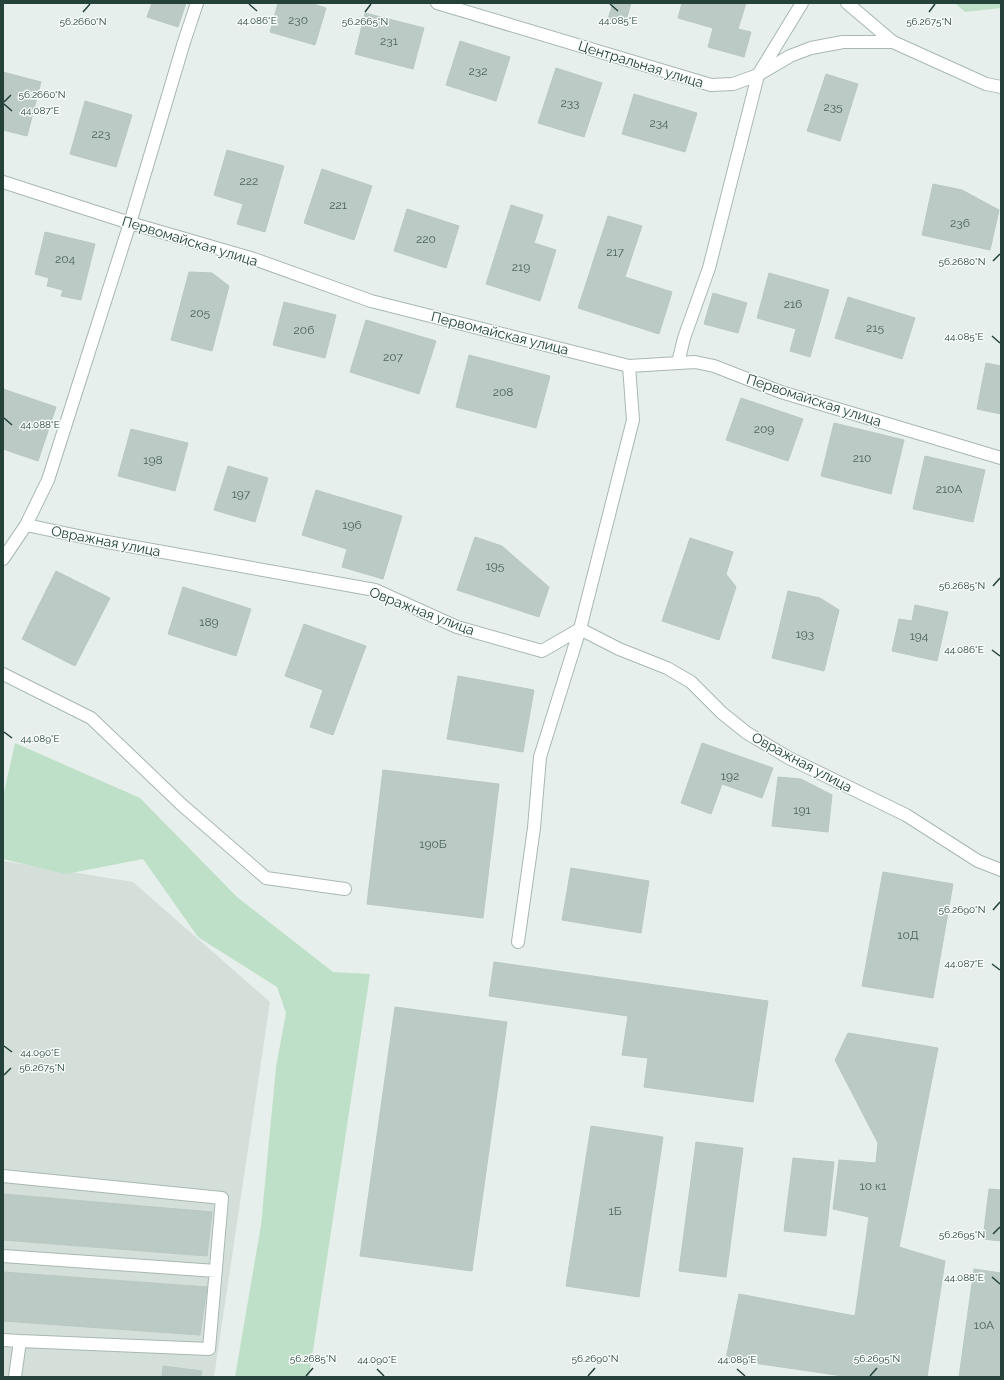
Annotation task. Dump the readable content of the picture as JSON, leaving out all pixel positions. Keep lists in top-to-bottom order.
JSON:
{
  "streets": {
    "street": ["Центральная улица", "Первомайская улица", "Овражная улица"]
  },
  "house_numbers": [
    "230",
    "231",
    "232",
    "233",
    "235",
    "234",
    "223",
    "222",
    "221",
    "236",
    "220",
    "217",
    "204",
    "219",
    "216",
    "205",
    "215",
    "206",
    "207",
    "208",
    "209",
    "210",
    "198",
    "210А",
    "197",
    "196",
    "195",
    "189",
    "193",
    "194",
    "192",
    "191",
    "190Б",
    "10Д",
    "10 к1",
    "1Б",
    "10А"
  ],
  "coordinates": [
    "44.086°E",
    "44.085°E",
    "56.2660°N",
    "56.2665°N",
    "56.2675°N",
    "44.087°E",
    "56.2680°N",
    "44.088°E",
    "56.2685°N",
    "44.089°E",
    "56.2690°N",
    "44.090°E",
    "56.2695°N"
  ]
}
